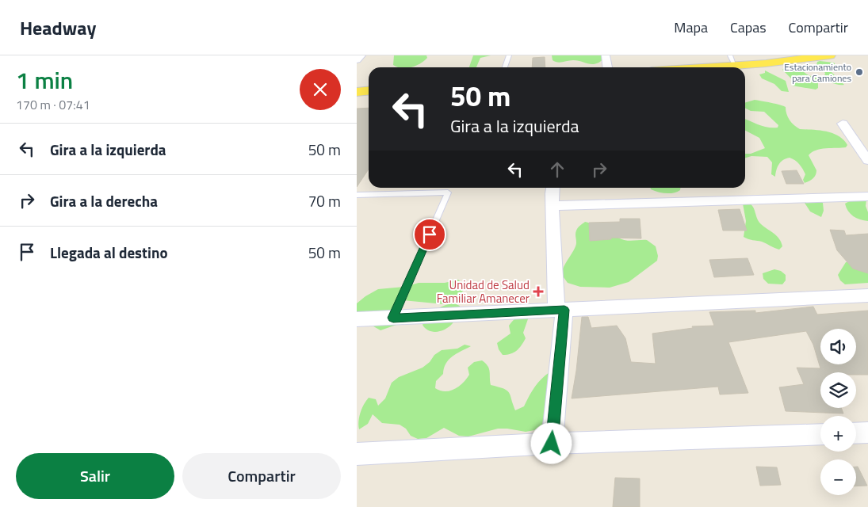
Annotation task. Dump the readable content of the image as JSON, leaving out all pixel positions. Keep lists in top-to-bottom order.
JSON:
{
  "places": {
    "other": ["Estacionamiento para Camiones"],
    "health": ["Unidad de Salud Familiar Amanecer"]
  },
  "page": {
    "header": "Headway",
    "nav": ["Mapa", "Capas", "Compartir"],
    "heading": ["1 min", "170 m · 07:41"],
    "turn": ["50 m", "Gira a la izquierda"],
    "list": [
      {
        "name": "Gira a la izquierda",
        "value": "50 m"
      },
      {
        "name": "Gira a la derecha",
        "value": "70 m"
      },
      {
        "name": "Llegada al destino",
        "value": "50 m"
      }
    ],
    "map_buttons": ["+", "−"],
    "buttons": ["Salir", "Compartir"]
  }
}
